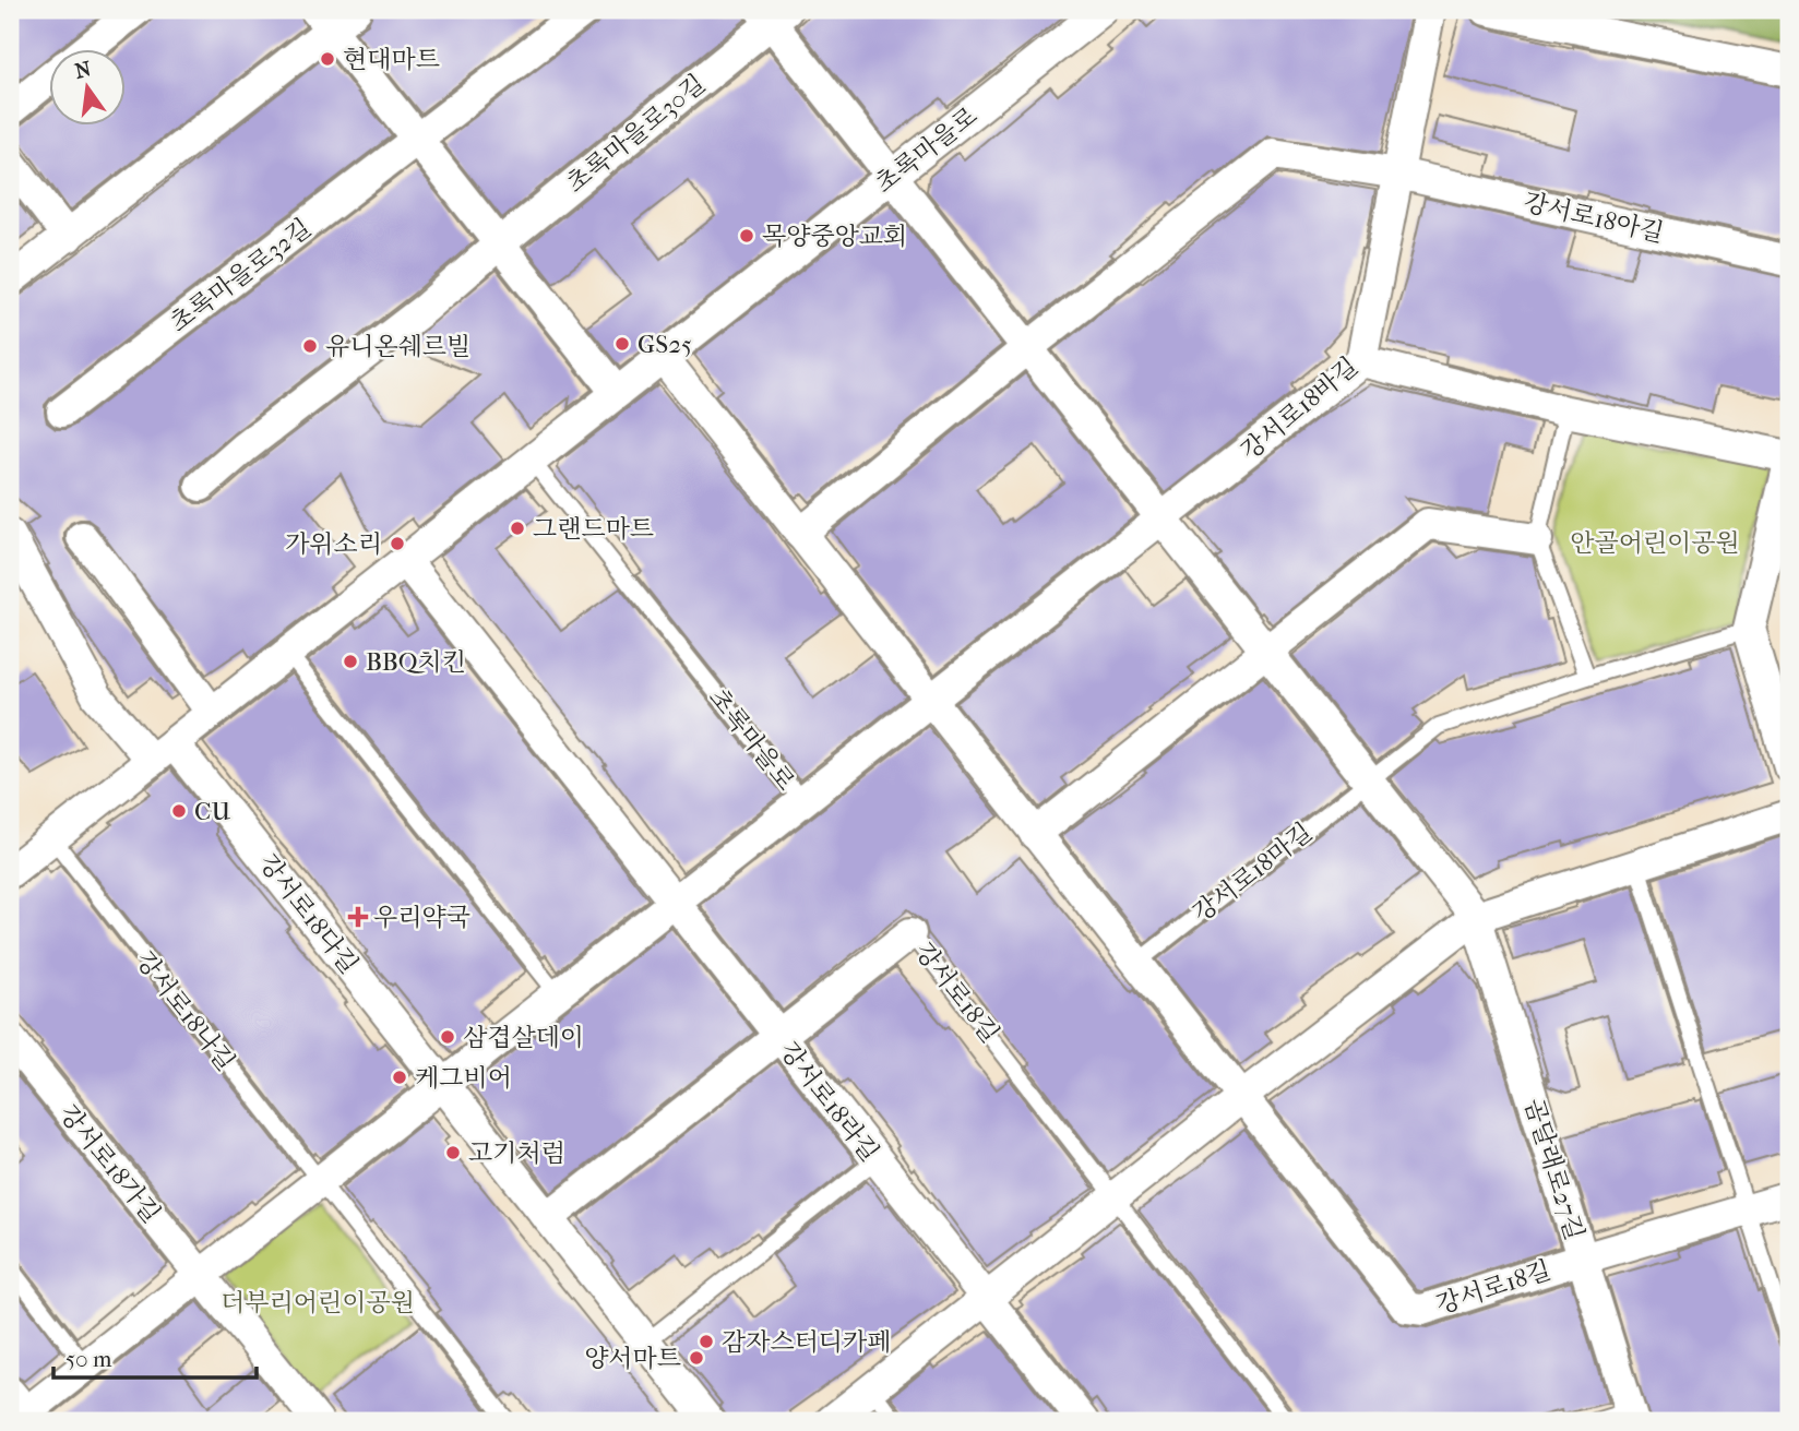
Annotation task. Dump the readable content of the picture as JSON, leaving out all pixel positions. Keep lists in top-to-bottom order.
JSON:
{
  "streets": {
    "street": [
      "초록마을로30길",
      "초록마을로",
      "강서로18아길",
      "초록마을로32길",
      "강서로18바길",
      "강서로18다길",
      "강서로18길",
      "강서로18라길",
      "강서로18가길",
      "곰달래로27길"
    ],
    "lane": ["강서로18마길", "강서로18나길"]
  },
  "crossings": [
    ["초록마을로30길", "초록마을로"],
    ["초록마을로", "강서로18다길"],
    ["초록마을로", "강서로18나길"],
    ["초록마을로", "강서로18라길"],
    ["강서로18아길", "강서로18바길"],
    ["강서로18길", "곰달래로27길"]
  ],
  "parks": ["안골어린이공원", "더부리어린이공원"],
  "places": {
    "other": [
      "현대마트",
      "목양중앙교회",
      "GS25",
      "유니온쉐르빌",
      "그랜드마트",
      "가위소리",
      "BBQ치킨",
      "CU",
      "삼겹살데이",
      "케그비어",
      "고기처럼",
      "감자스터디카페",
      "양서마트"
    ],
    "health": ["우리약국"]
  },
  "scale_bar": "50 m",
  "north": "top"
}
